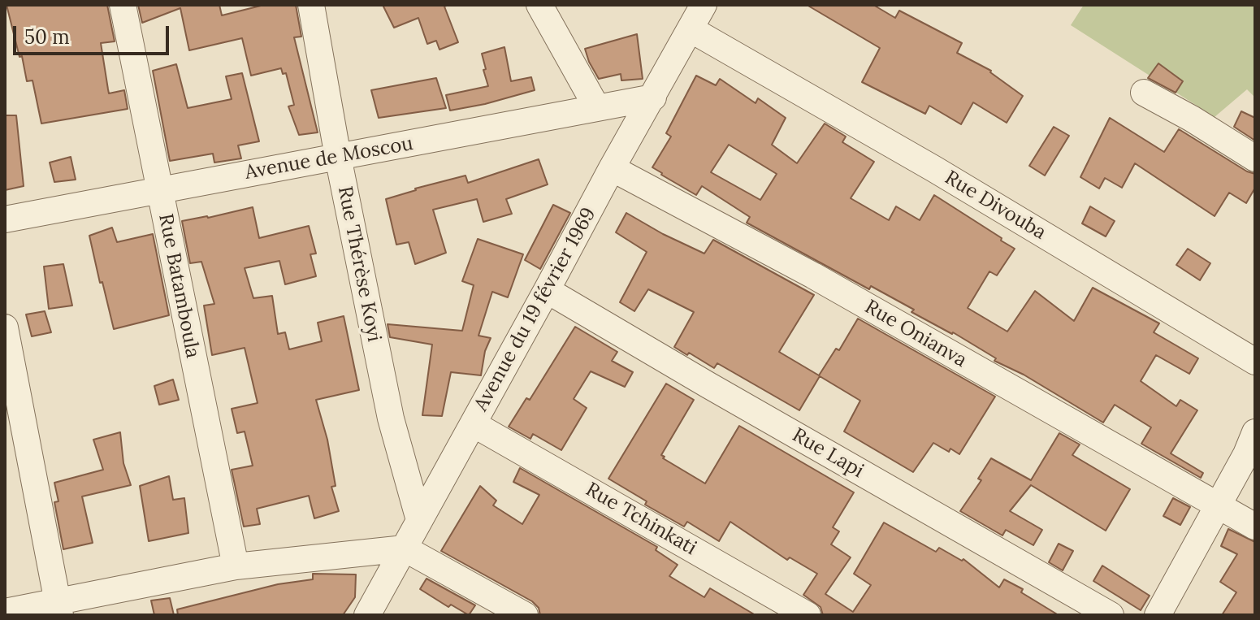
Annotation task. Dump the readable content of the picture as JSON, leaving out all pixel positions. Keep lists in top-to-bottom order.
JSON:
{
  "streets": {
    "street": [
      "Avenue de Moscou",
      "Rue Divouba",
      "Rue Thérèse Koyi",
      "Rue Batamboula",
      "Avenue du 19 février 1969",
      "Rue Onianva",
      "Rue Lapi",
      "Rue Tchinkati"
    ]
  },
  "crossings": [
    ["Avenue de Moscou", "Rue Thérèse Koyi"],
    ["Avenue de Moscou", "Rue Batamboula"],
    ["Avenue de Moscou", "Avenue du 19 février 1969"],
    ["Rue Divouba", "Avenue du 19 février 1969"],
    ["Rue Thérèse Koyi", "Avenue du 19 février 1969"],
    ["Avenue du 19 février 1969", "Rue Onianva"],
    ["Avenue du 19 février 1969", "Rue Lapi"],
    ["Avenue du 19 février 1969", "Rue Tchinkati"]
  ],
  "scale_bar": "50 m"
}
